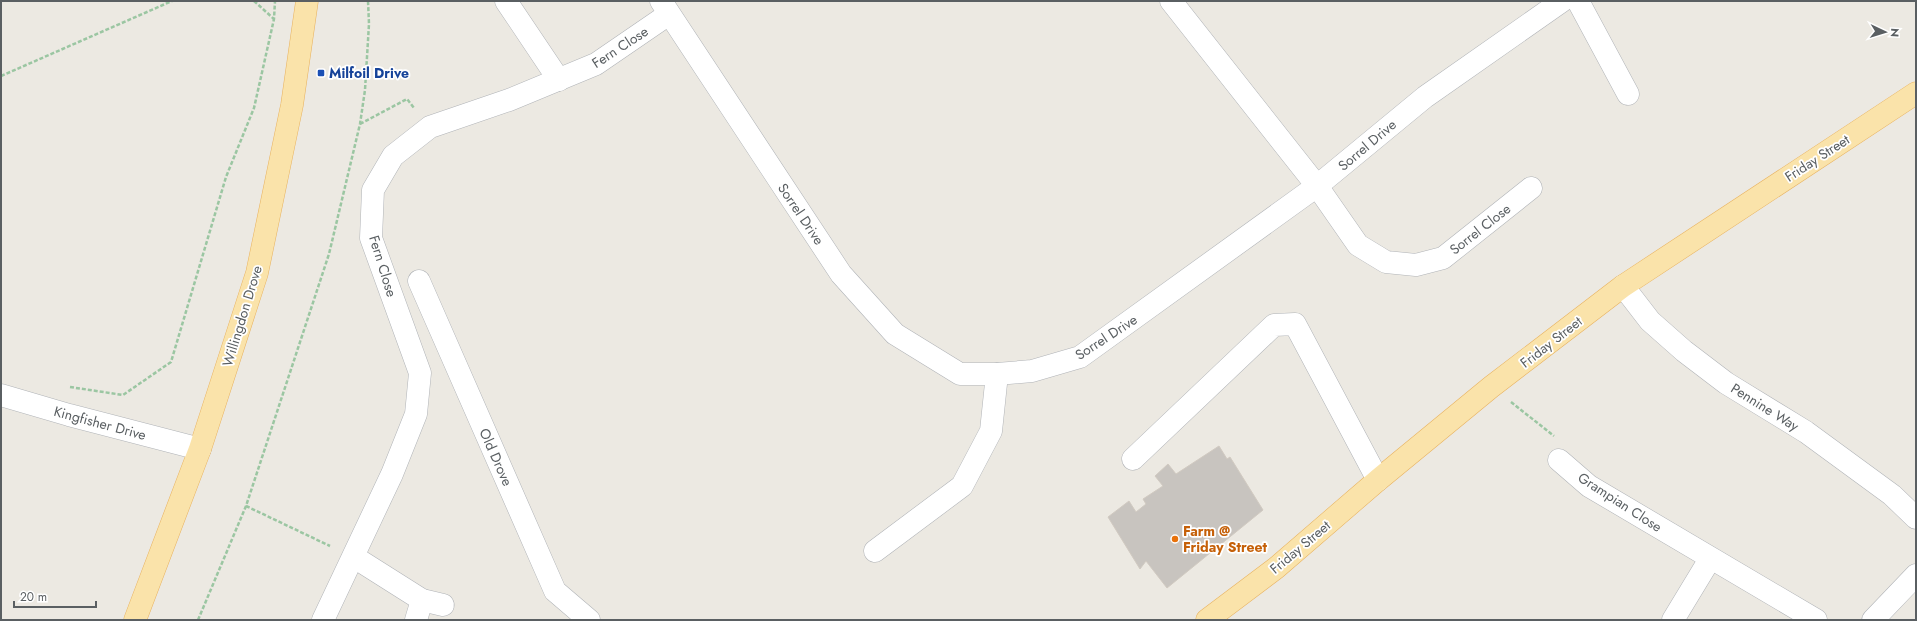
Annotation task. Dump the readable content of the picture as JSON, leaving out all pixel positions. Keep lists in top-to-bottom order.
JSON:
{
  "streets": {
    "main road": ["Friday Street", "Willingdon Drove"],
    "street": [
      "Fern Close",
      "Sorrel Drive",
      "Sorrel Close",
      "Pennine Way",
      "Kingfisher Drive",
      "Old Drove",
      "Grampian Close"
    ]
  },
  "crossings": [
    ["Fern Close", "Sorrel Drive"],
    ["Sorrel Drive", "Sorrel Close"],
    ["Friday Street", "Pennine Way"],
    ["Willingdon Drove", "Kingfisher Drive"]
  ],
  "places": {
    "transit": ["Milfoil Drive"],
    "other": ["Farm @ Friday Street"]
  },
  "scale_bar": "20 m",
  "north": "right"
}
